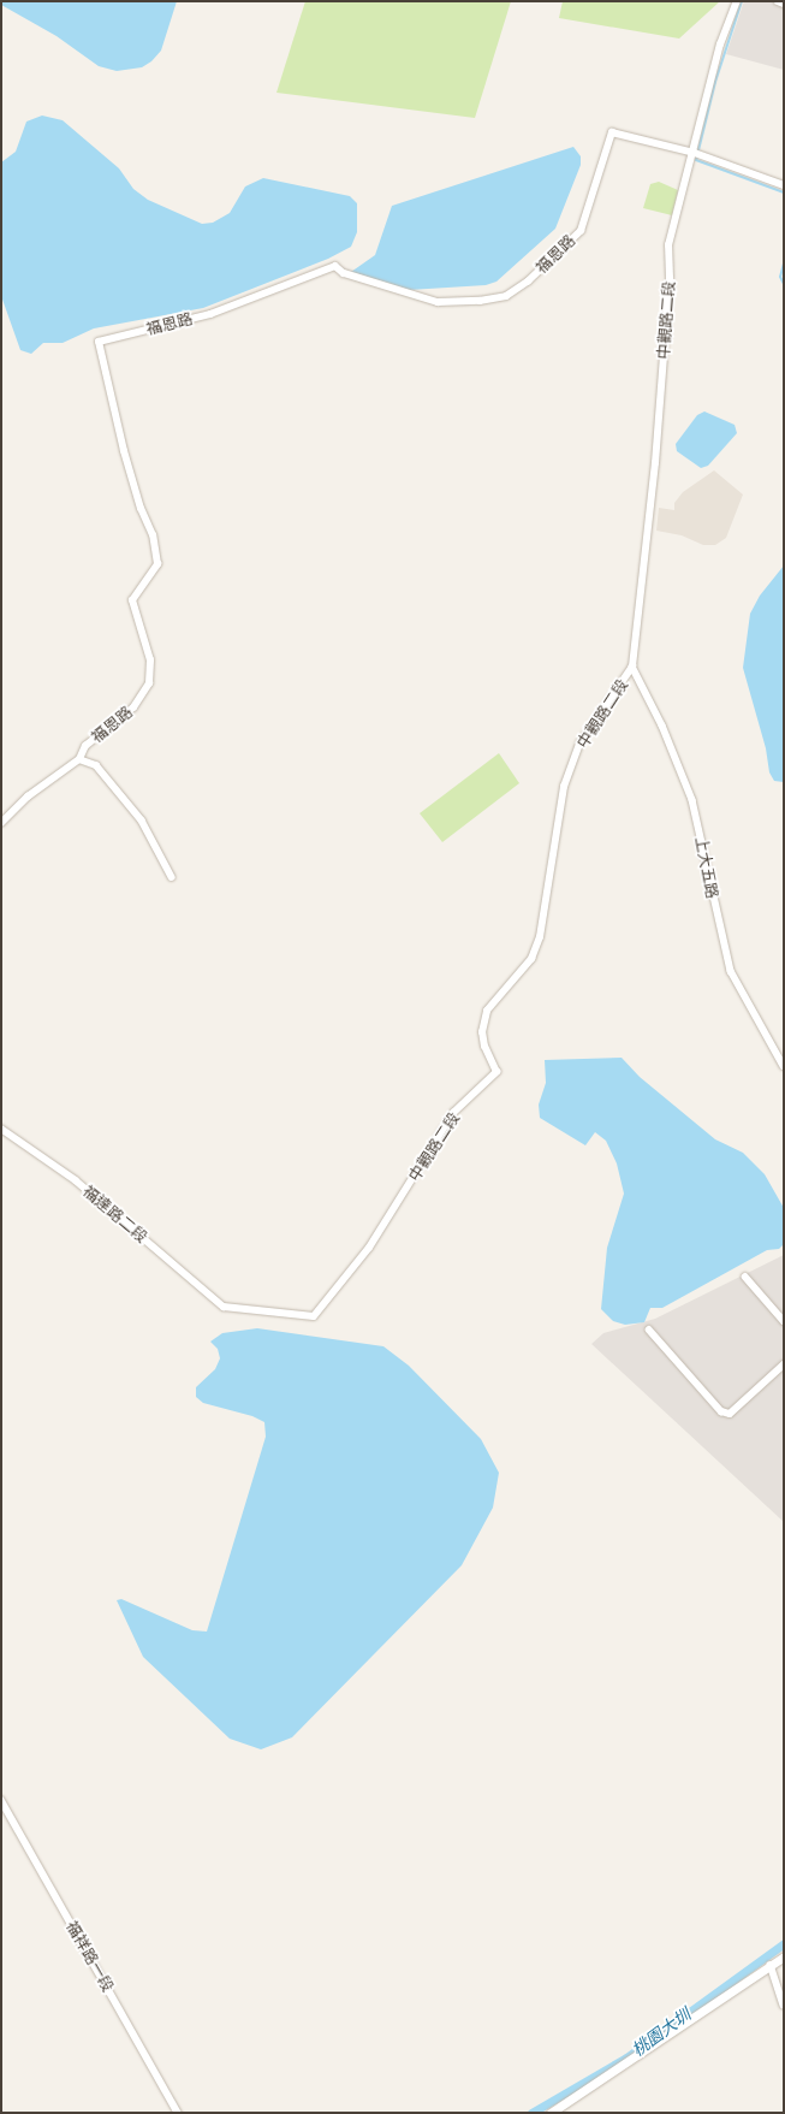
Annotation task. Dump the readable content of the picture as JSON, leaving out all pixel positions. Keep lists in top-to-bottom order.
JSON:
{
  "streets": {
    "street": [
      "福恩路",
      "中觀路二段",
      "上大五路",
      "福達路二段",
      "福祥路一段"
    ]
  },
  "crossings": [
    ["福恩路", "中觀路二段"],
    ["中觀路二段", "上大五路"],
    ["中觀路二段", "福達路二段"]
  ],
  "water": ["桃園大圳"]
}
